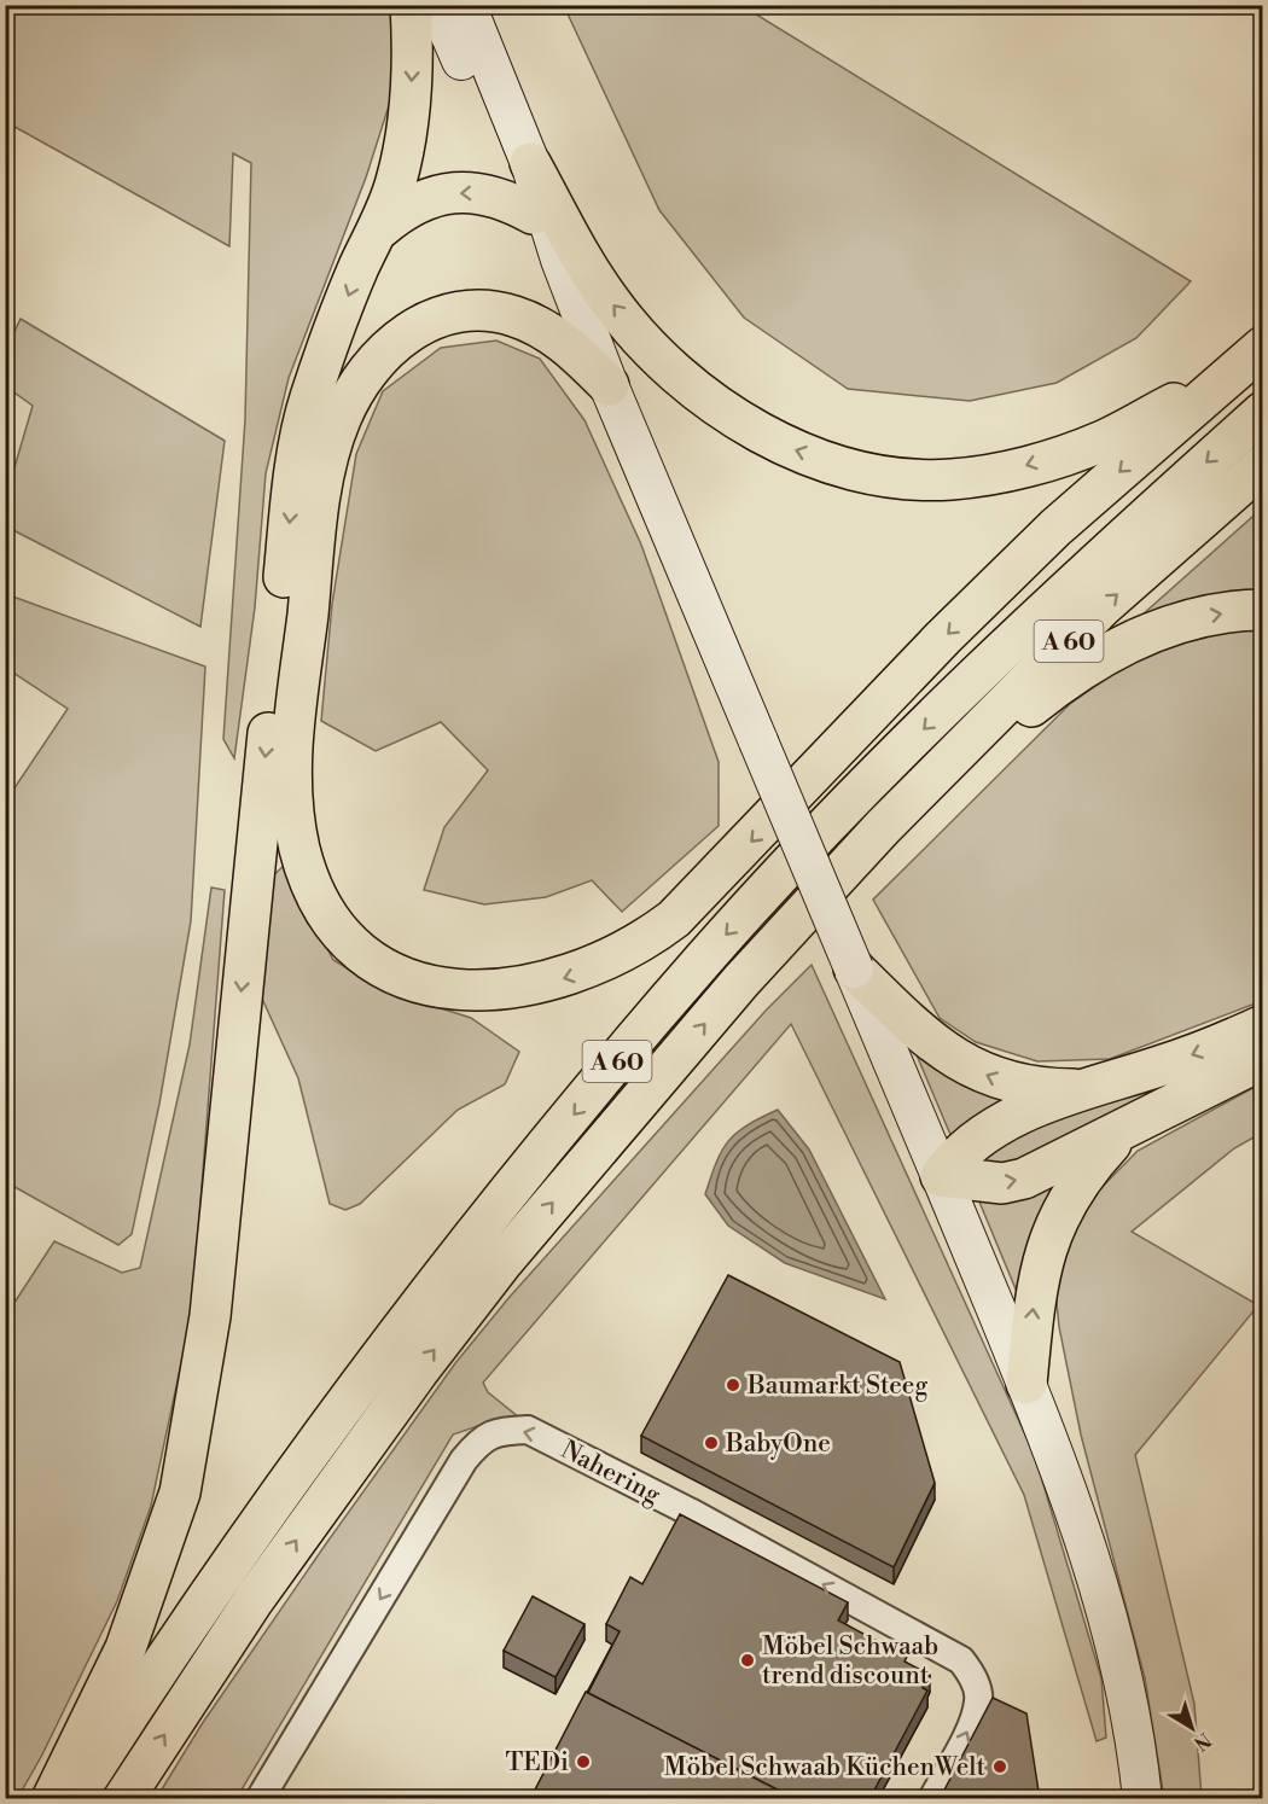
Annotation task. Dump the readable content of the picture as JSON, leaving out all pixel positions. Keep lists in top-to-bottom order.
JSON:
{
  "streets": {
    "highway": ["A 60"],
    "street": ["Nahering"]
  },
  "places": [
    "Baumarkt Steeg",
    "BabyOne",
    "Möbel Schwaab trend discount",
    "TEDi",
    "Möbel Schwaab KüchenWelt"
  ],
  "north": "bottom right"
}
